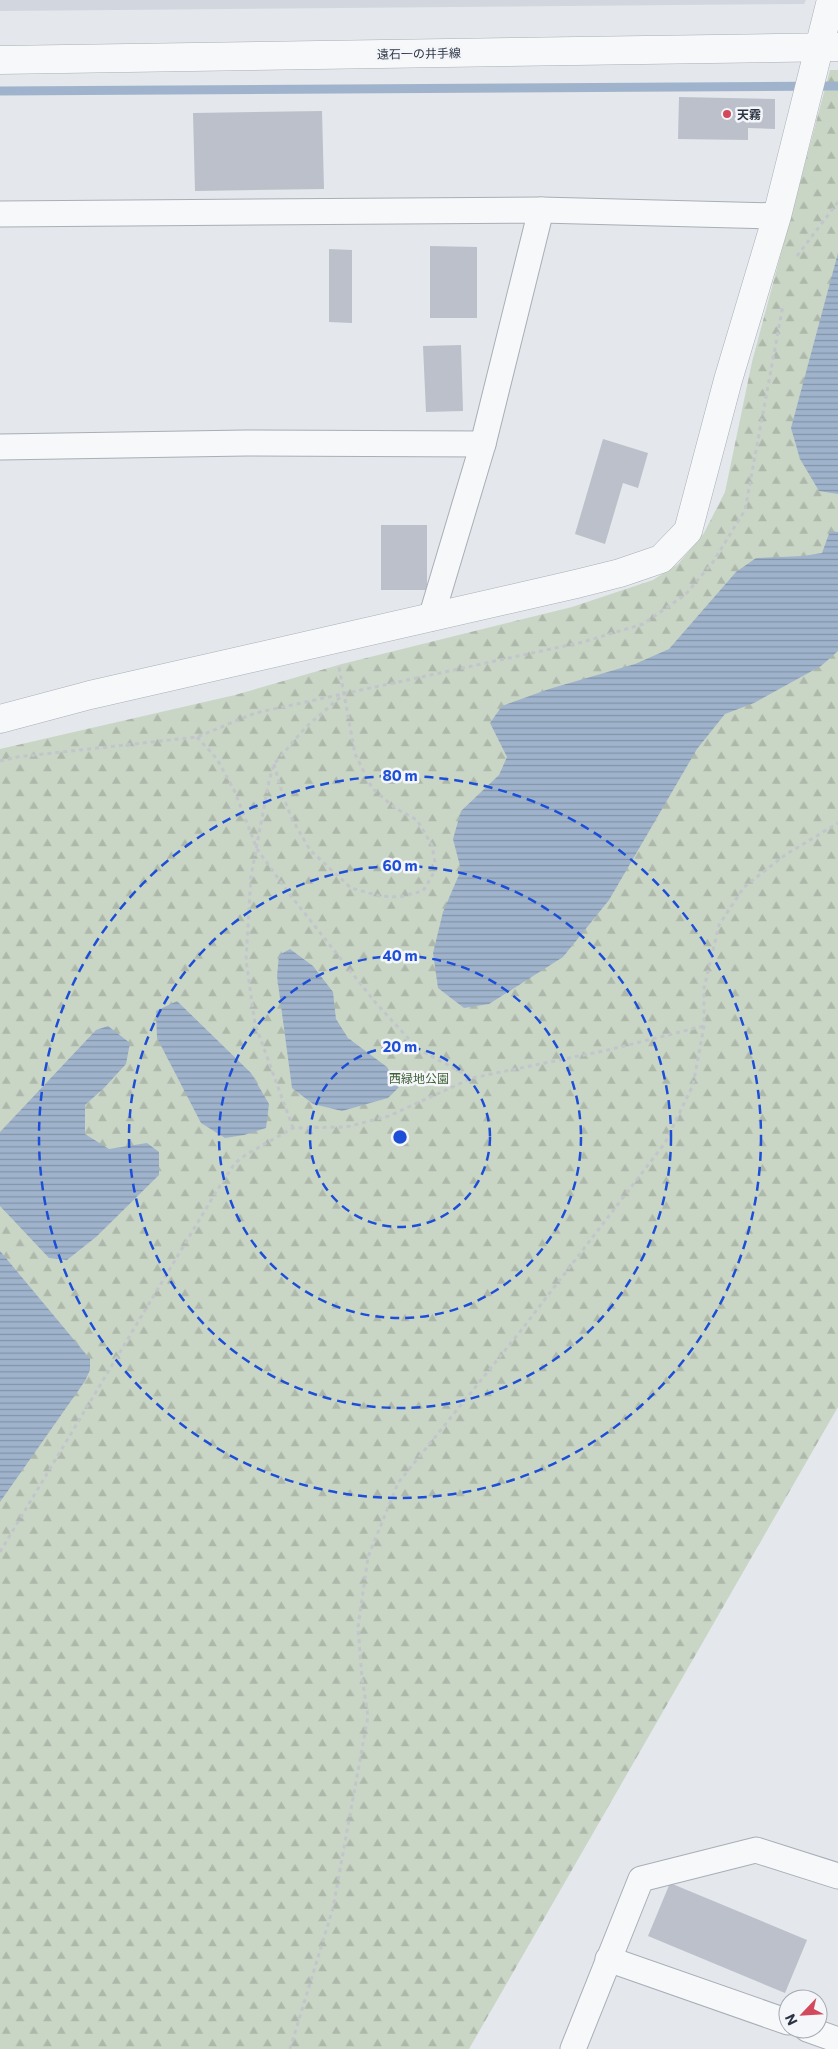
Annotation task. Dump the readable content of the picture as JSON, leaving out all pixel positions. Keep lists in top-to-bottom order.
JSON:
{
  "streets": {
    "street": ["遠石一の井手線"]
  },
  "parks": ["西緑地公園"],
  "places": ["天霧"],
  "north": "bottom left",
  "rings": [
    "80 m",
    "60 m",
    "40 m",
    "20 m"
  ]
}
